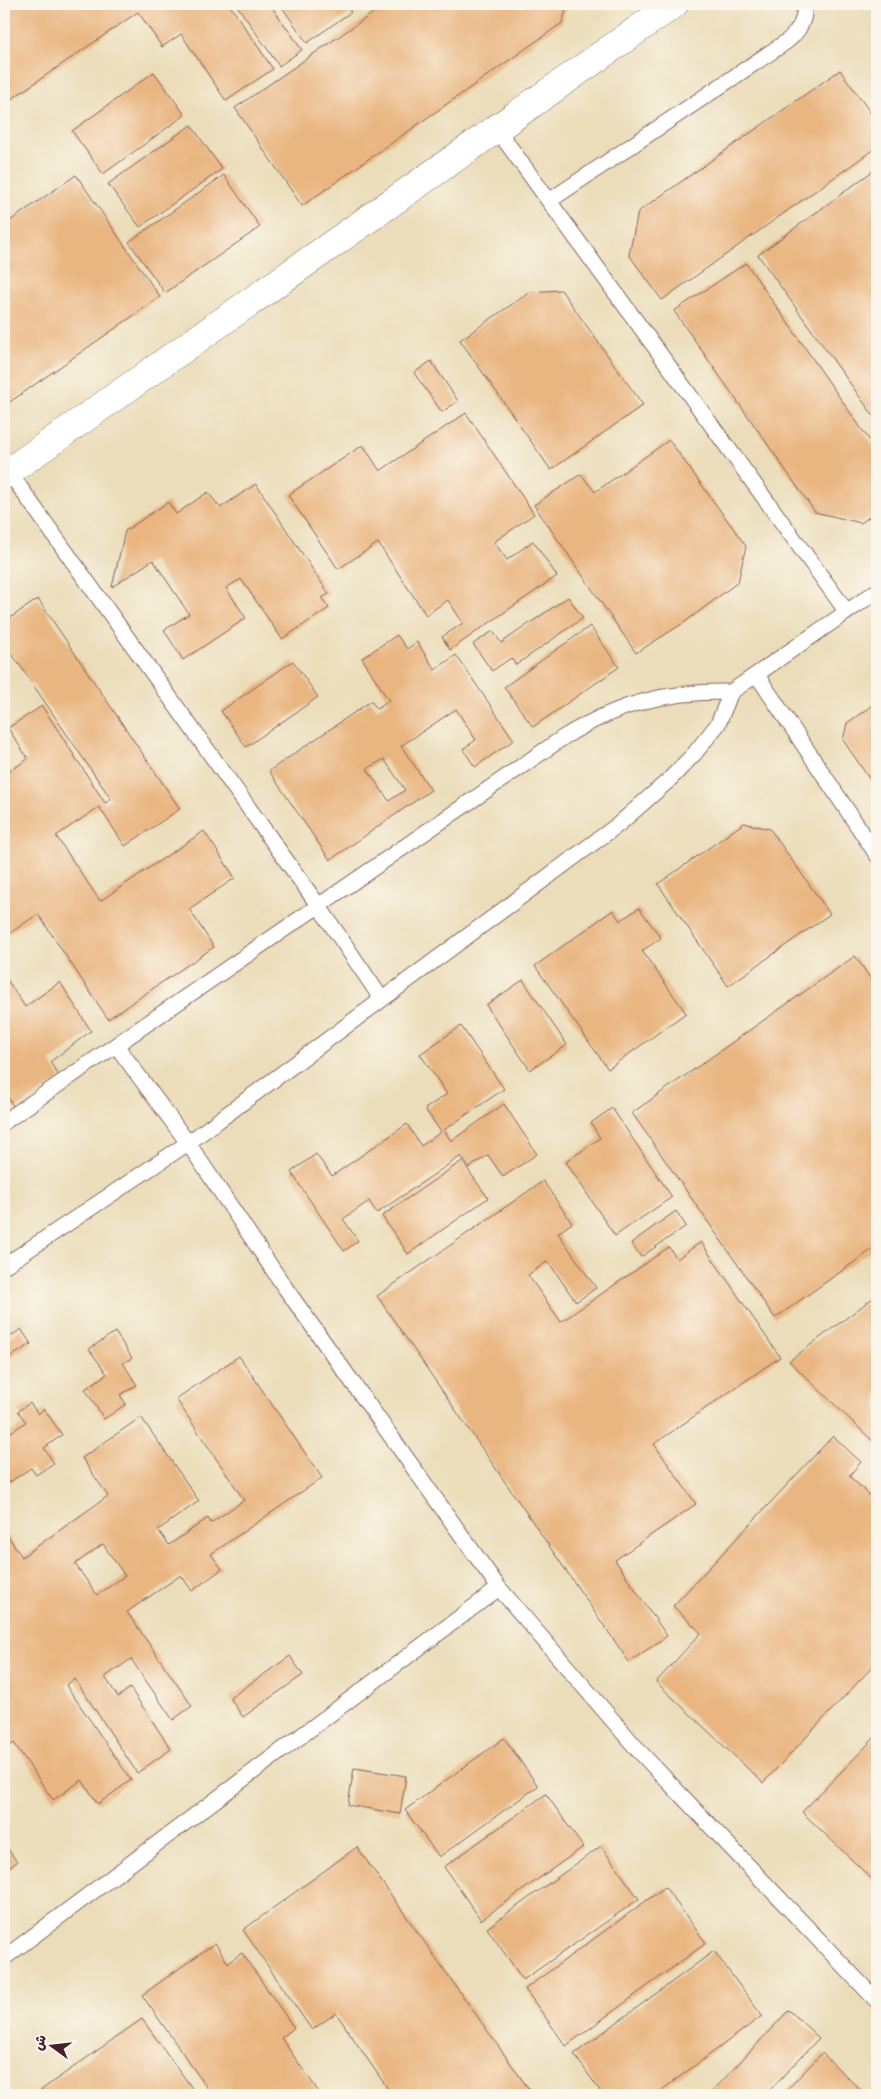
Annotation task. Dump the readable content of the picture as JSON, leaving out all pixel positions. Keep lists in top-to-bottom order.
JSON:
{
  "north": "left"
}
